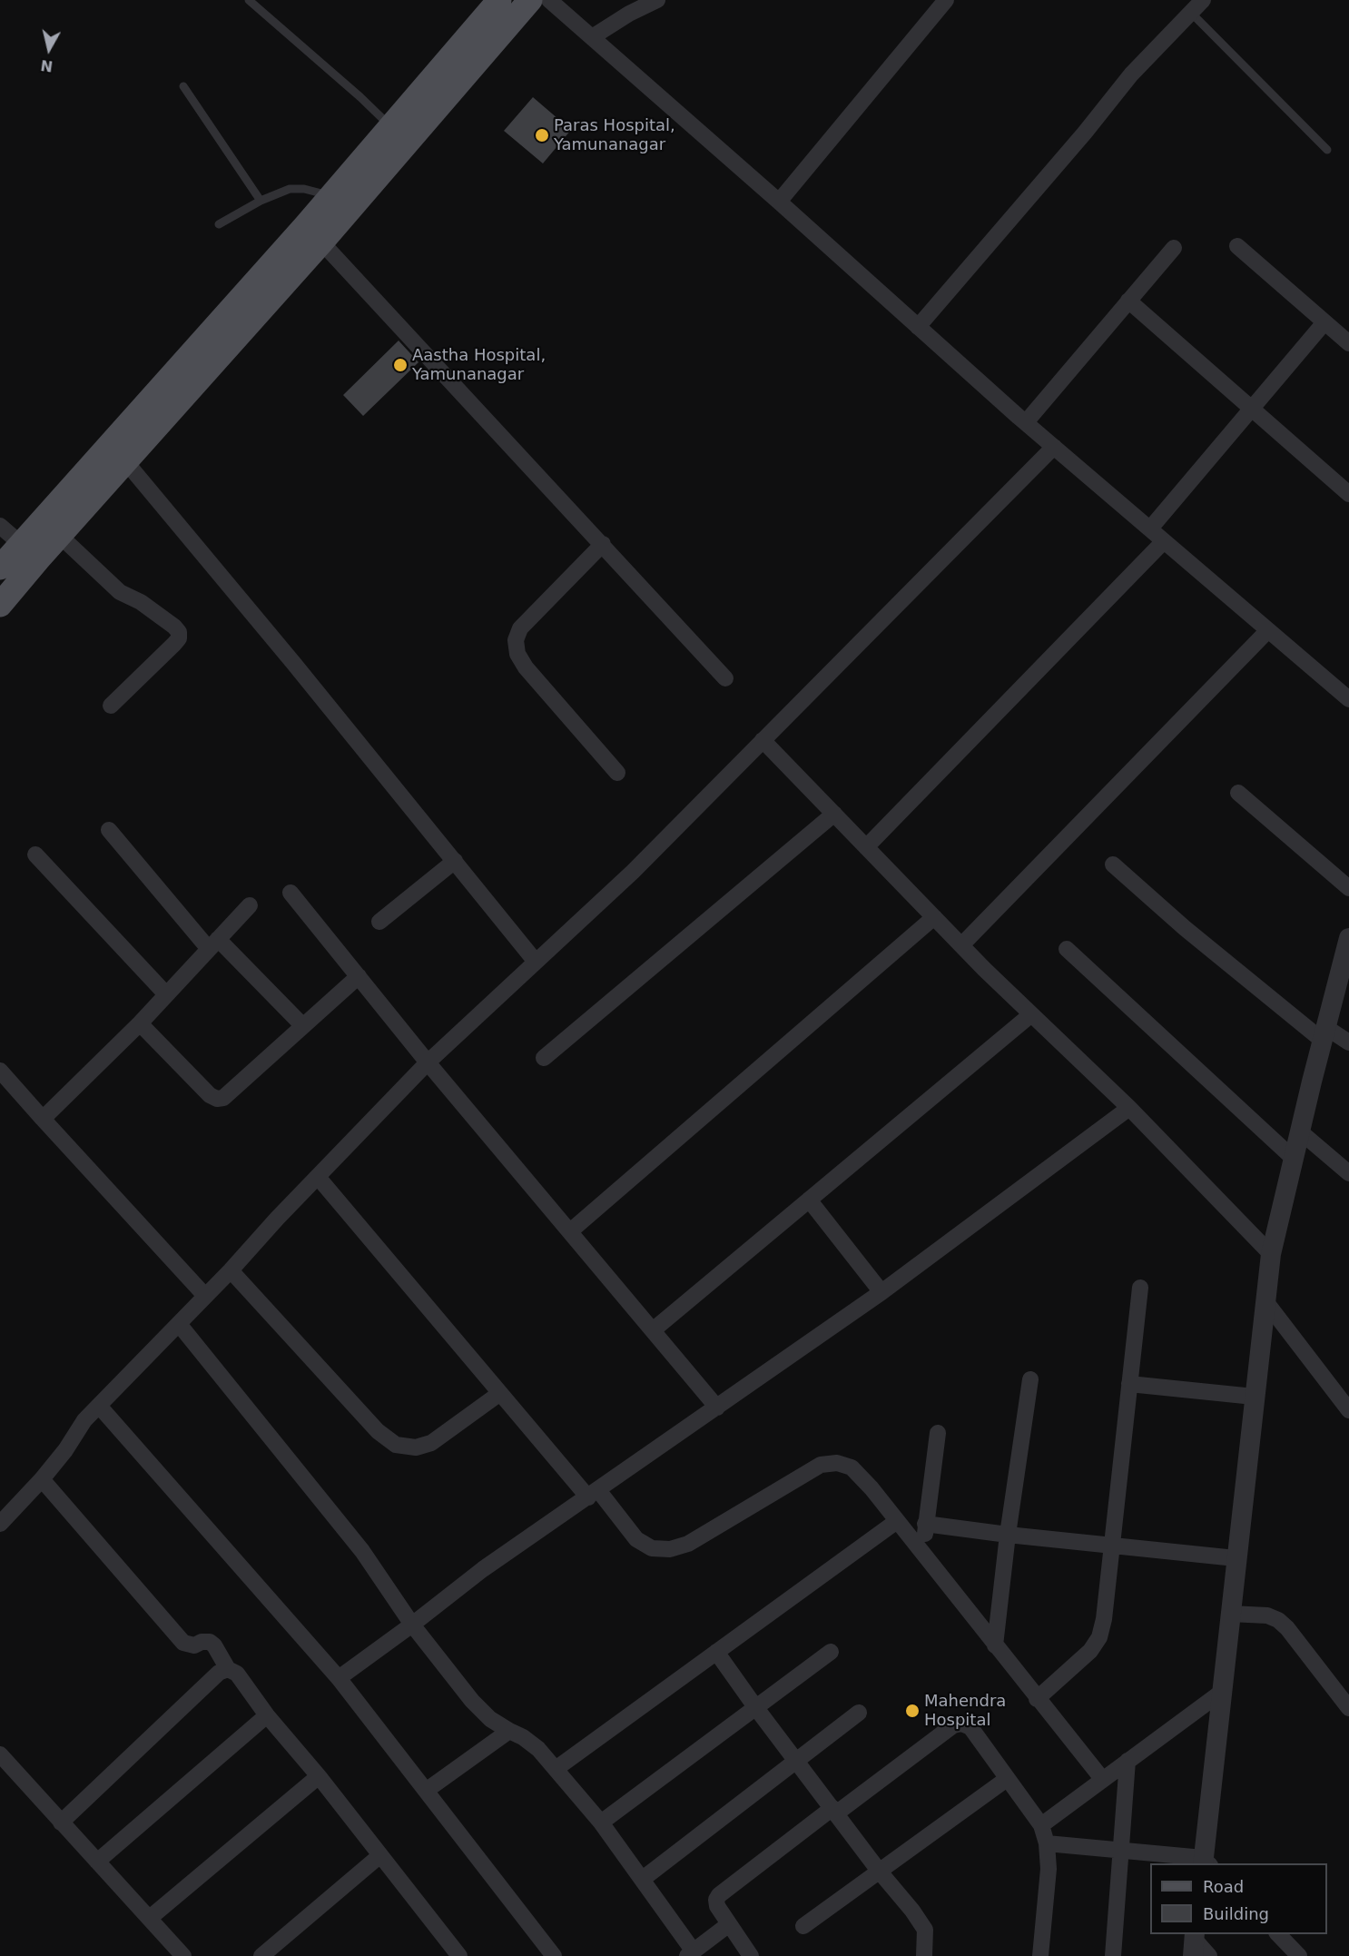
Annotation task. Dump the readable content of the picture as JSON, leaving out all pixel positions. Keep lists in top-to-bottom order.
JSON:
{
  "places": ["Paras Hospital, Yamunanagar", "Aastha Hospital, Yamunanagar", "Mahendra Hospital"],
  "legend": ["Road", "Building"],
  "north": "bottom"
}
